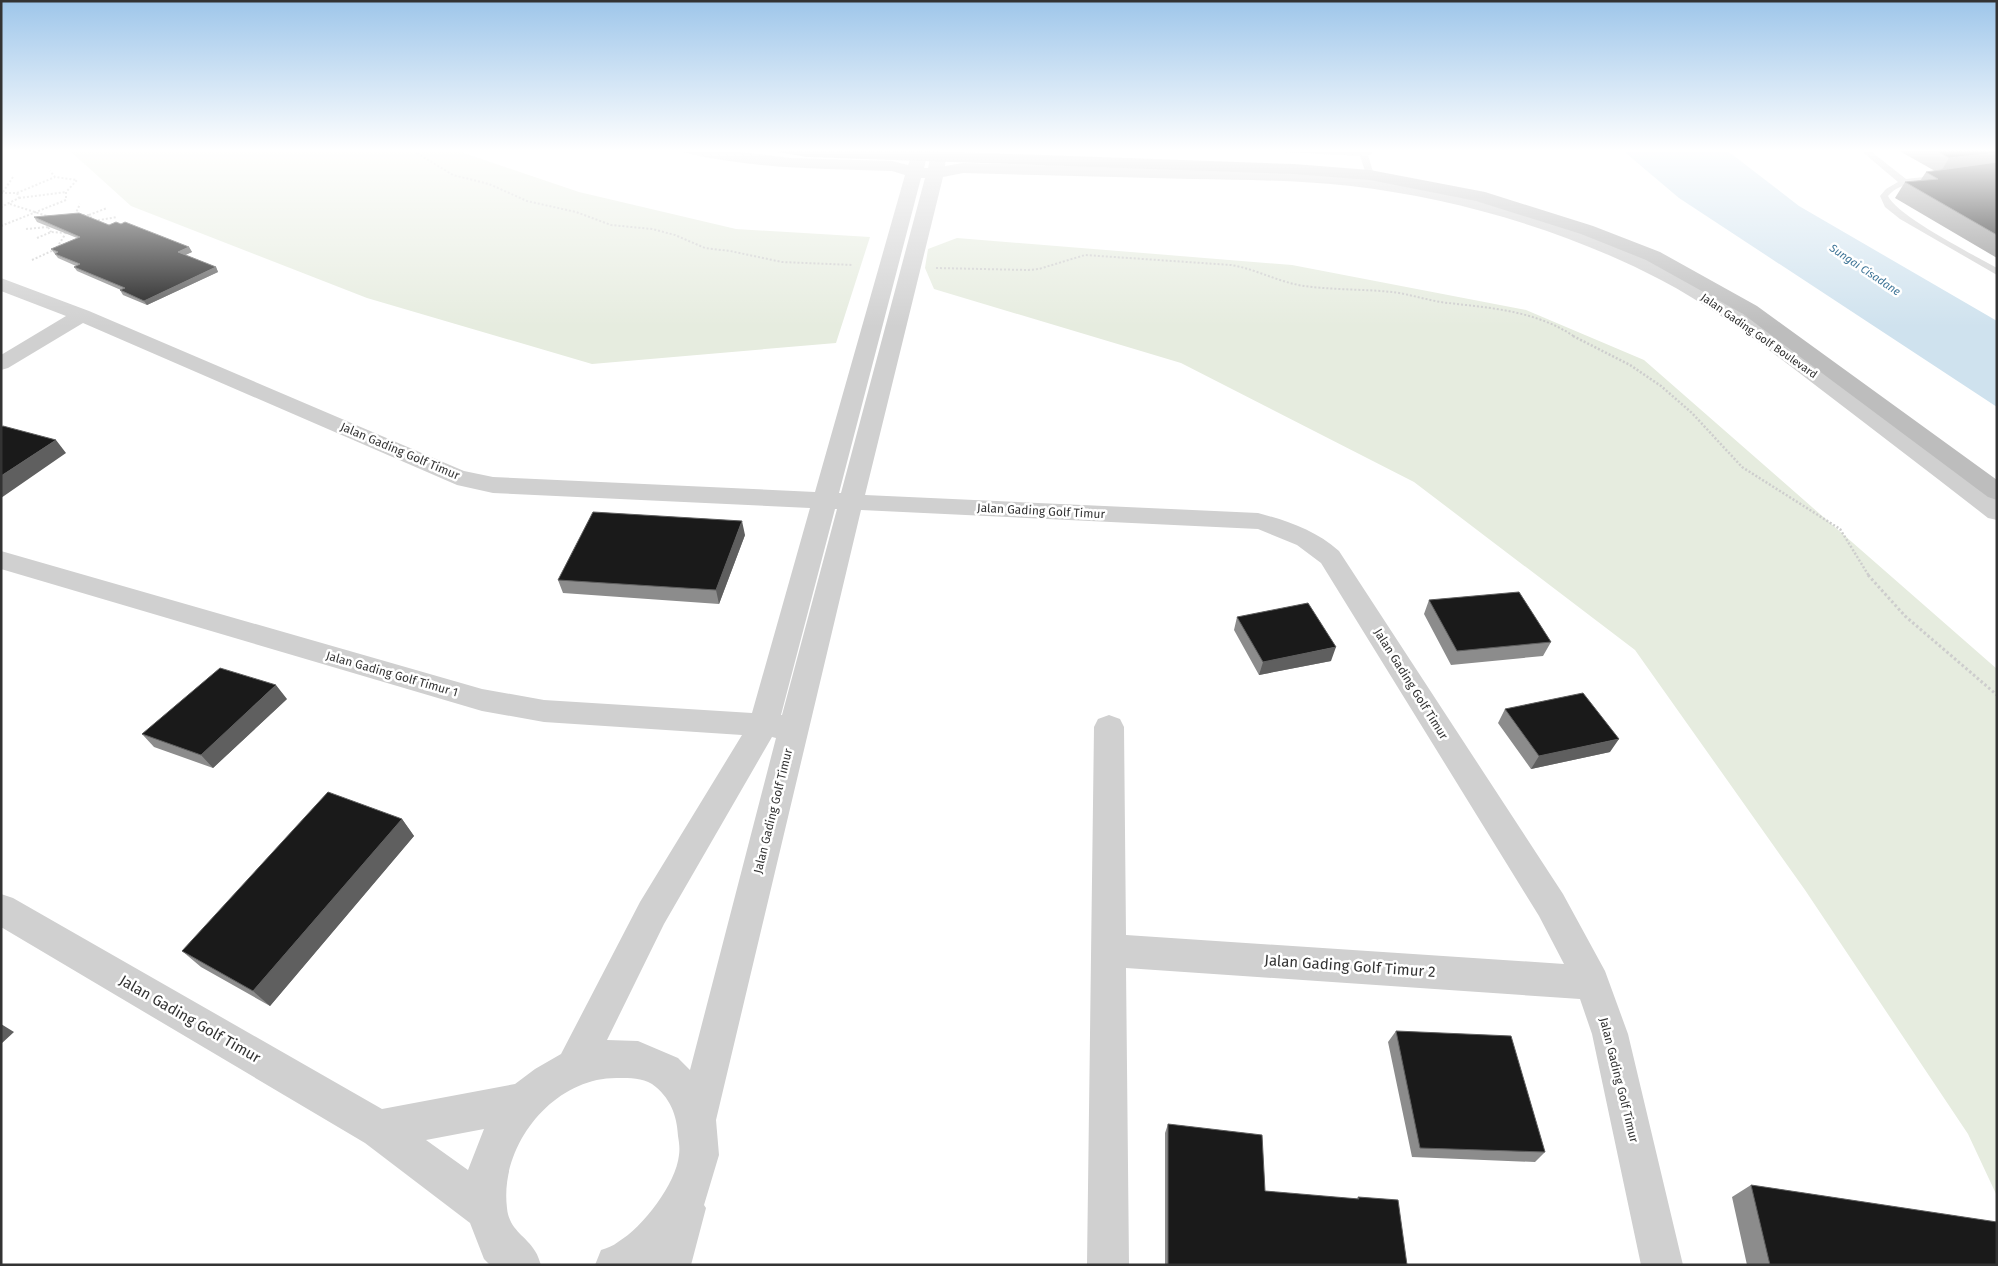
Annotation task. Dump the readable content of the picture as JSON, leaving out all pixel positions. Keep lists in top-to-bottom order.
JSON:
{
  "streets": {
    "main road": ["Jalan Gading Golf Boulevard"],
    "street": ["Jalan Gading Golf Timur", "Jalan Gading Golf Timur 1", "Jalan Gading Golf Timur 2"]
  },
  "crossings": [
    ["Jalan Gading Golf Timur", "Jalan Gading Golf Timur 1"],
    ["Jalan Gading Golf Timur", "Jalan Gading Golf Timur 2"]
  ],
  "water": ["Sungai Cisadane"]
}
